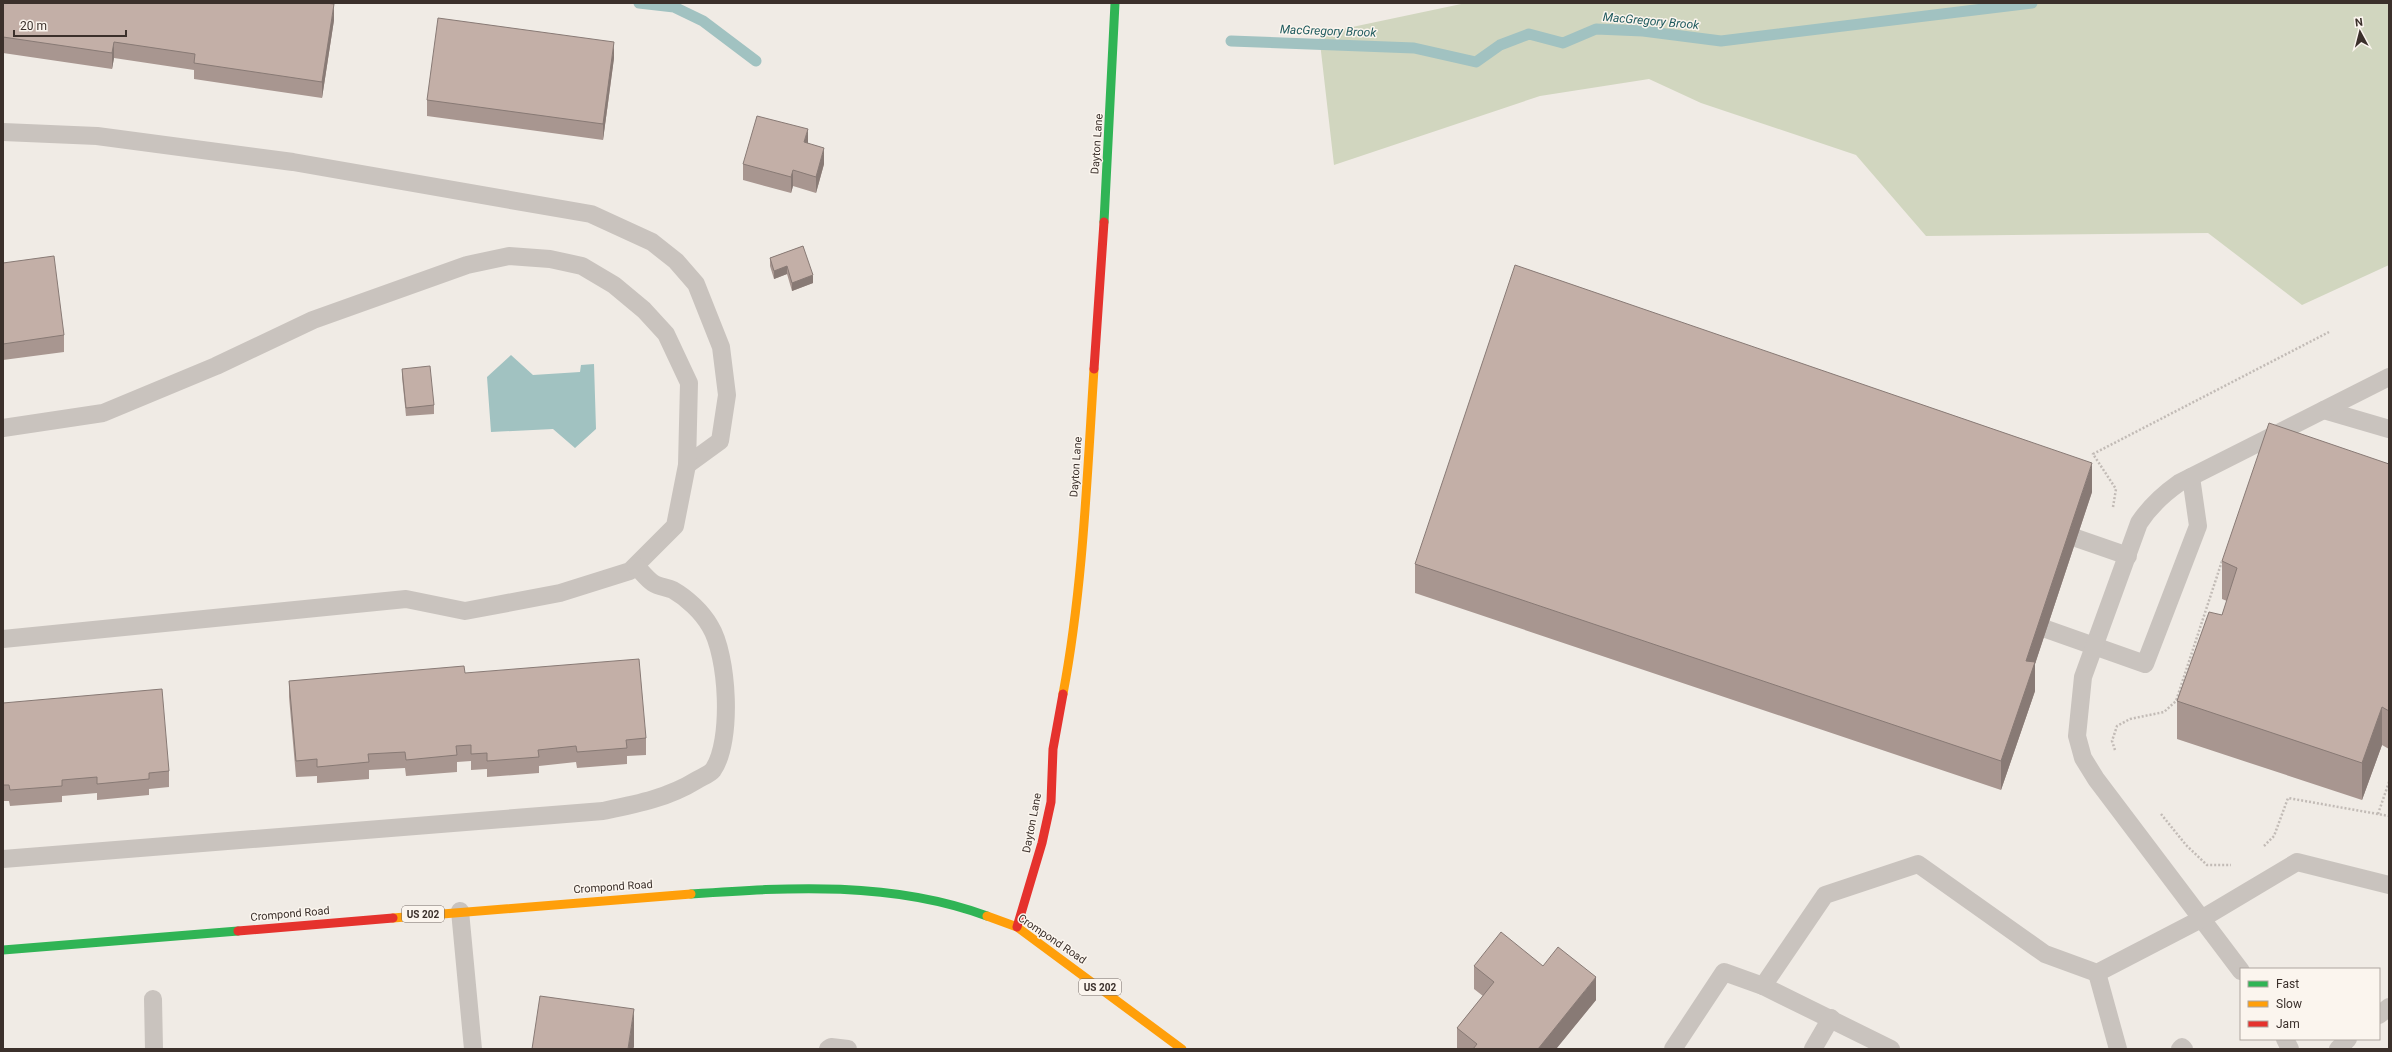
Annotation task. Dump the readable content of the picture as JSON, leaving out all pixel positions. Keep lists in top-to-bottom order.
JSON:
{
  "streets": {
    "main road": ["Dayton Lane", "Crompond Road", "US 202"]
  },
  "crossings": [
    ["Dayton Lane", "Crompond Road"]
  ],
  "water": ["MacGregory Brook"],
  "legend": ["Fast", "Slow", "Jam"],
  "scale_bar": "20 m",
  "north": "top"
}
